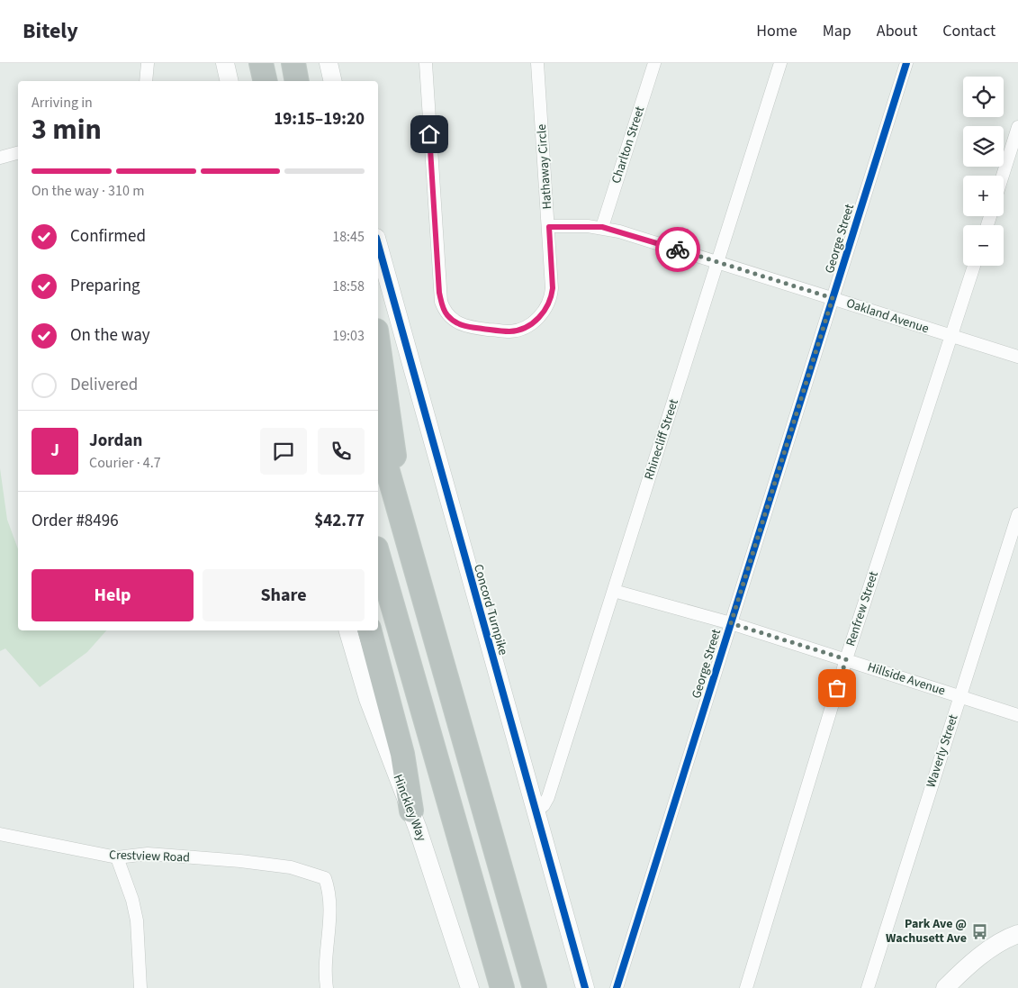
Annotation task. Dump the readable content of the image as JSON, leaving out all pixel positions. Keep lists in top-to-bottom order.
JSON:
{
  "streets": {
    "main road": ["Concord Turnpike", "Hinckley Way"],
    "street": [
      "Charlton Street",
      "Hathaway Circle",
      "George Street",
      "Oakland Avenue",
      "Rhinecliff Street",
      "Renfrew Street",
      "Hillside Avenue",
      "Waverly Street",
      "Crestview Road"
    ]
  },
  "crossings": [
    ["Charlton Street", "Oakland Avenue"],
    ["Hathaway Circle", "Oakland Avenue"],
    ["George Street", "Oakland Avenue"],
    ["George Street", "Hillside Avenue"],
    ["Oakland Avenue", "Rhinecliff Street"],
    ["Oakland Avenue", "Renfrew Street"],
    ["Rhinecliff Street", "Concord Turnpike"],
    ["Rhinecliff Street", "Hillside Avenue"],
    ["Renfrew Street", "Hillside Avenue"],
    ["Hillside Avenue", "Waverly Street"]
  ],
  "places": {
    "bus stop": ["Park Ave @ Wachusett Ave"]
  },
  "page": {
    "header": "Bitely",
    "nav": [
      "Home",
      "Map",
      "About",
      "Contact"
    ],
    "map_buttons": ["+", "−"],
    "heading": ["3 min", "Arriving in", "19:15–19:20"],
    "panel": [
      "Jordan",
      "Courier · 4.7",
      "Order #8496",
      "$42.77"
    ],
    "bar": "On the way · 310 m",
    "list": [
      ["Confirmed", "18:45"],
      ["Preparing", "18:58"],
      ["On the way", "19:03"],
      "Delivered"
    ],
    "round": "J",
    "buttons": ["Help", "Share"]
  }
}
